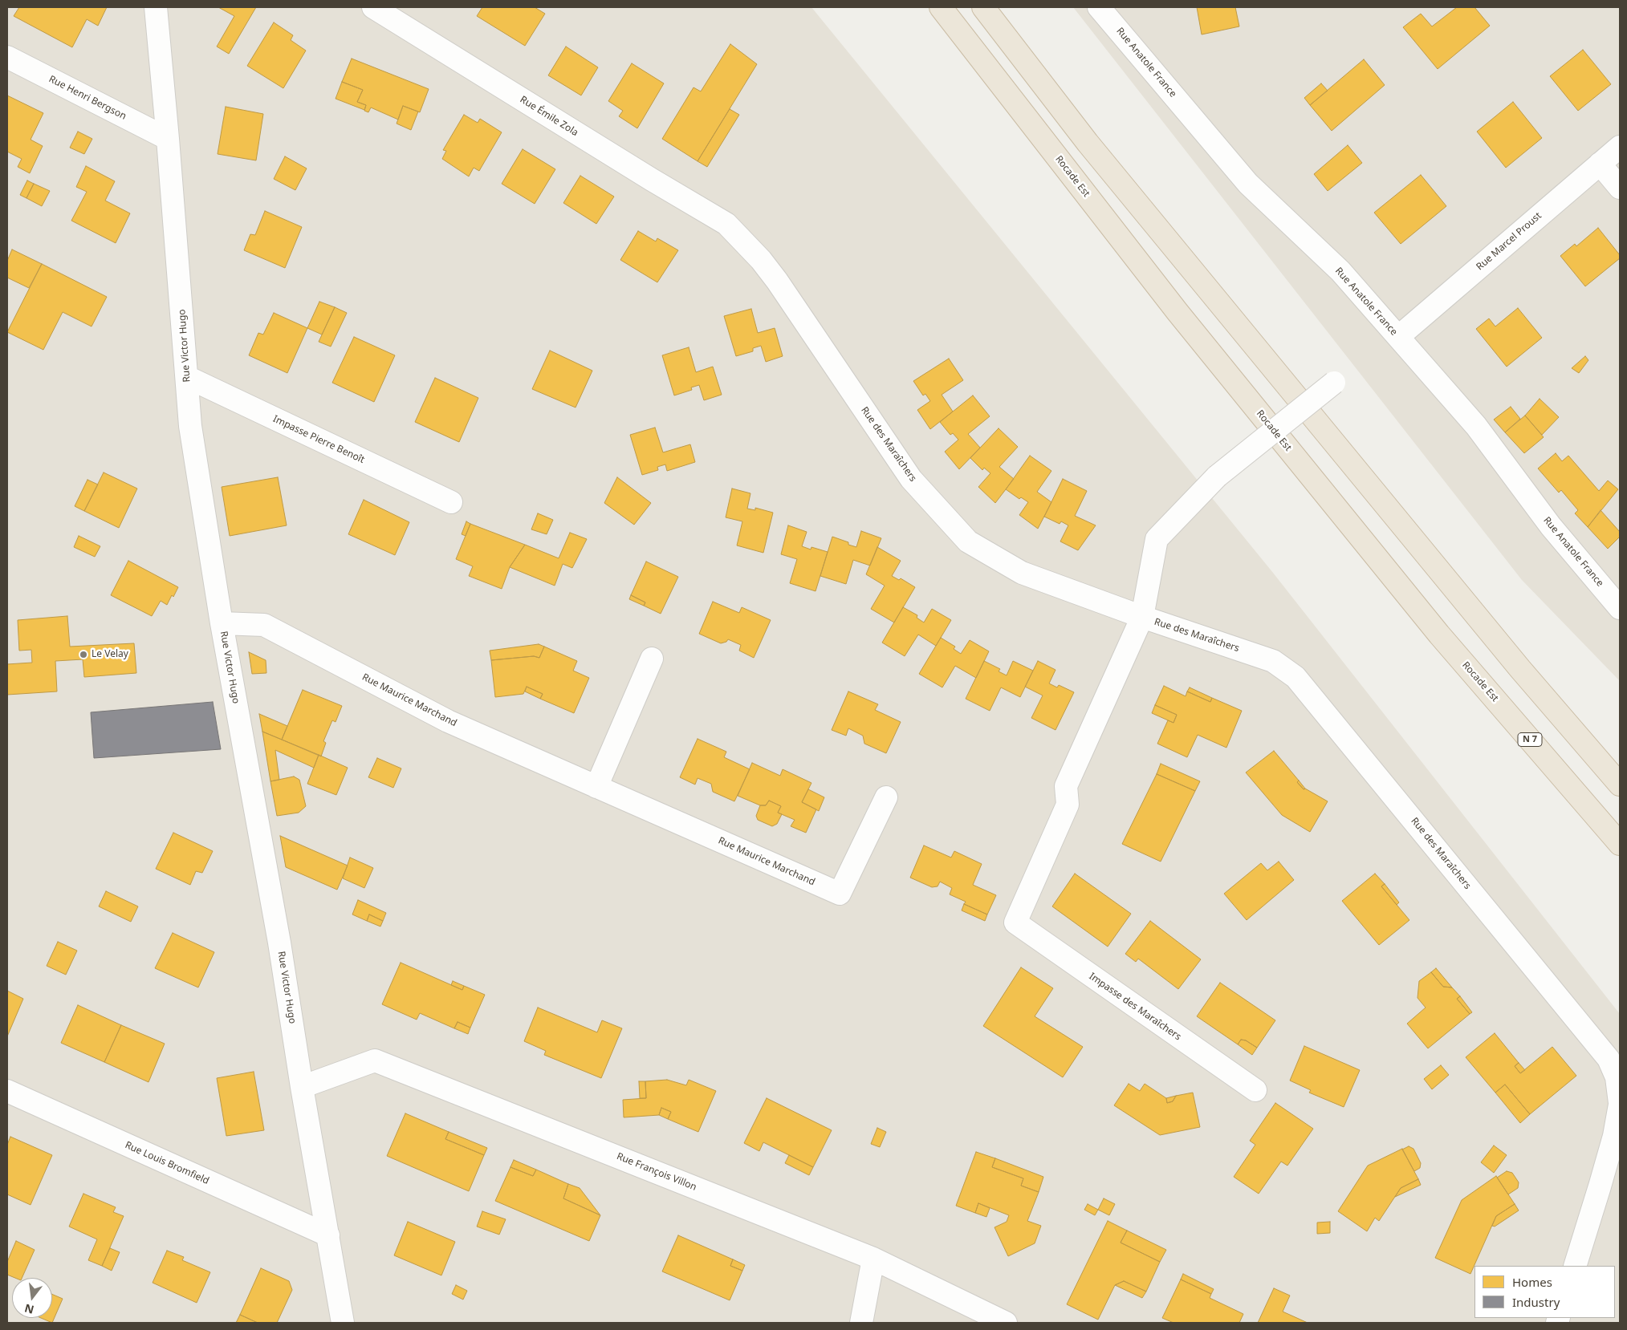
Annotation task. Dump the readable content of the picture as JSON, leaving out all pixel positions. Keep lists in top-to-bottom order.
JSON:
{
  "streets": {
    "highway": ["Rocade Est", "N 7"],
    "street": [
      "Rue Anatole France",
      "Rue Henri Bergson",
      "Rue Émile Zola",
      "Rue Marcel Proust",
      "Rue Victor Hugo",
      "Impasse Pierre Benoît",
      "Rue des Maraîchers",
      "Rue Maurice Marchand",
      "Impasse des Maraîchers",
      "Rue Louis Bromfield",
      "Rue François Villon"
    ]
  },
  "crossings": [
    ["Rue Anatole France", "Rue Marcel Proust"],
    ["Rue Henri Bergson", "Rue Victor Hugo"],
    ["Rue Émile Zola", "Rue des Maraîchers"],
    ["Rue Victor Hugo", "Impasse Pierre Benoît"],
    ["Rue Victor Hugo", "Rue Maurice Marchand"],
    ["Rue Victor Hugo", "Rue Louis Bromfield"],
    ["Rue Victor Hugo", "Rue François Villon"],
    ["Rue des Maraîchers", "Impasse des Maraîchers"]
  ],
  "places": ["Le Velay"],
  "legend": ["Homes", "Industry"],
  "north": "bottom"
}
